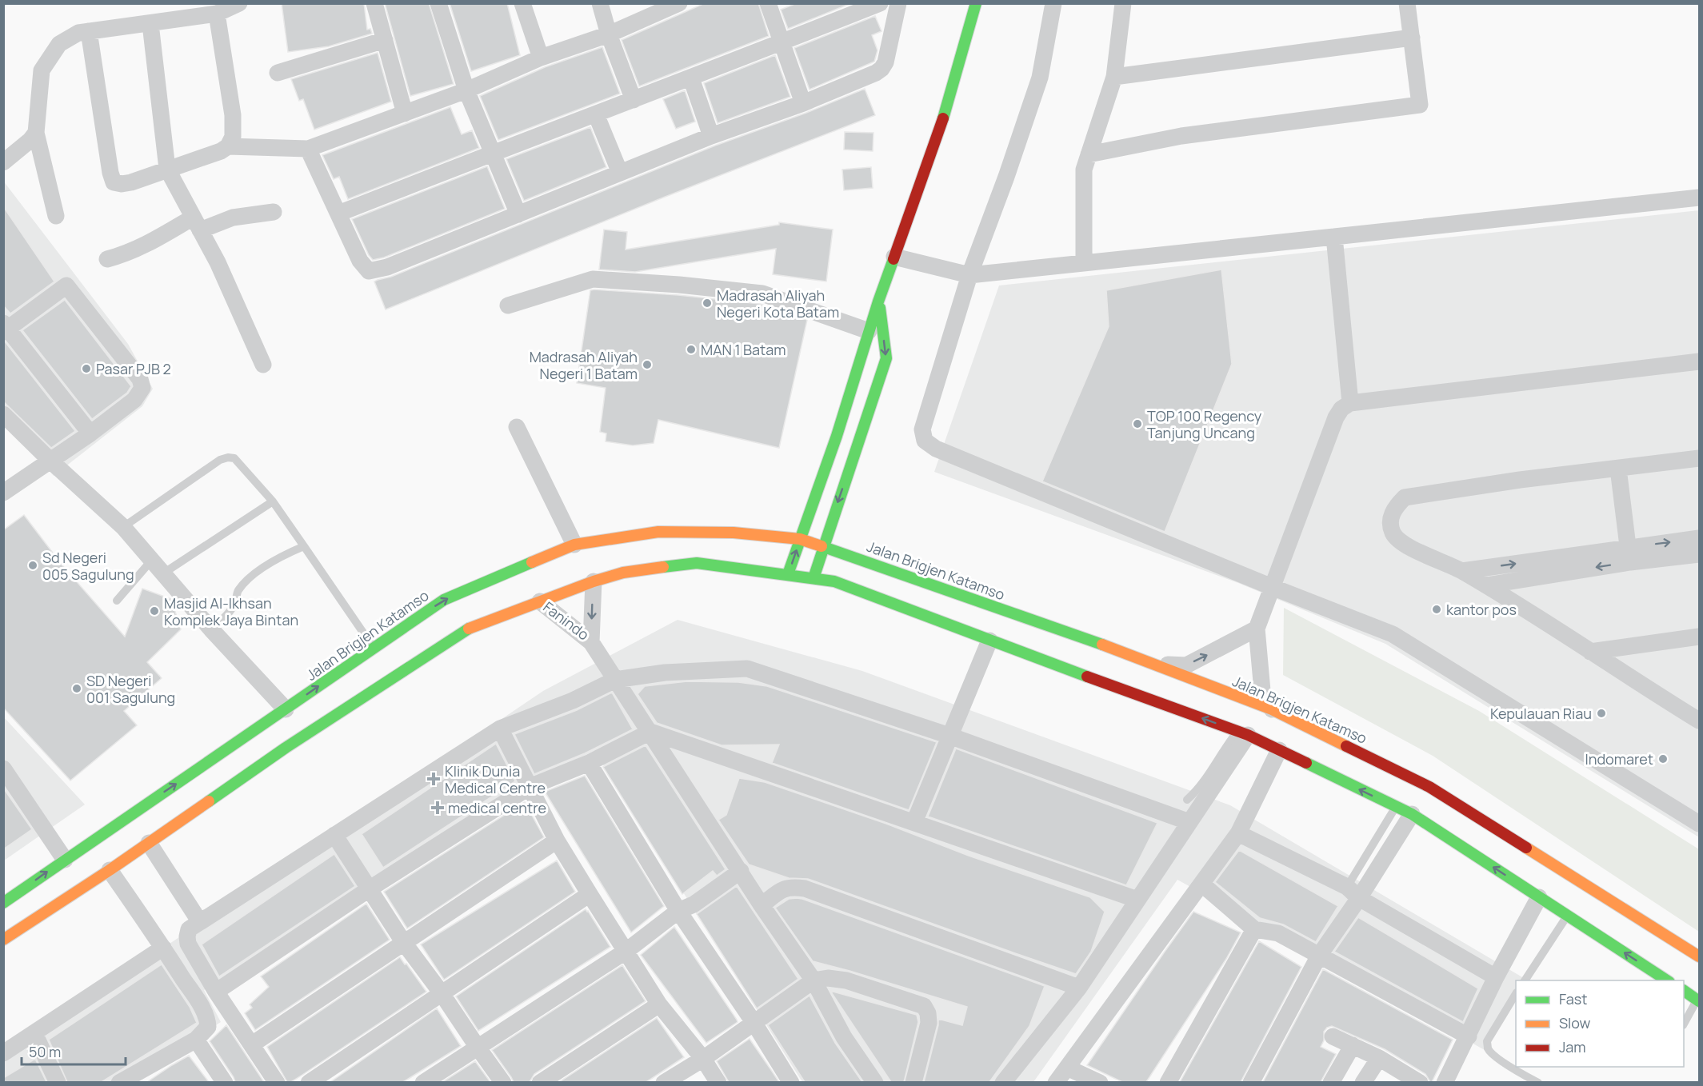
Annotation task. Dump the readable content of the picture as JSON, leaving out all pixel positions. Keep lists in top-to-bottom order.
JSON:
{
  "streets": {
    "main road": ["Jalan Brigjen Katamso"],
    "street": ["Fanindo"]
  },
  "one_way": ["Fanindo"],
  "places": {
    "other": [
      "Madrasah Aliyah Negeri Kota Batam",
      "MAN 1 Batam",
      "Madrasah Aliyah Negeri 1 Batam",
      "Pasar PJB 2",
      "TOP 100 Regency Tanjung Uncang",
      "Sd Negeri 005 Sagulung",
      "kantor pos",
      "Masjid Al-Ikhsan Komplek Jaya Bintan",
      "SD Negeri 001 Sagulung",
      "Kepulauan Riau",
      "Indomaret"
    ],
    "health": ["Klinik Dunia Medical Centre", "medical centre"]
  },
  "legend": ["Fast", "Slow", "Jam"],
  "scale_bar": "50 m"
}
